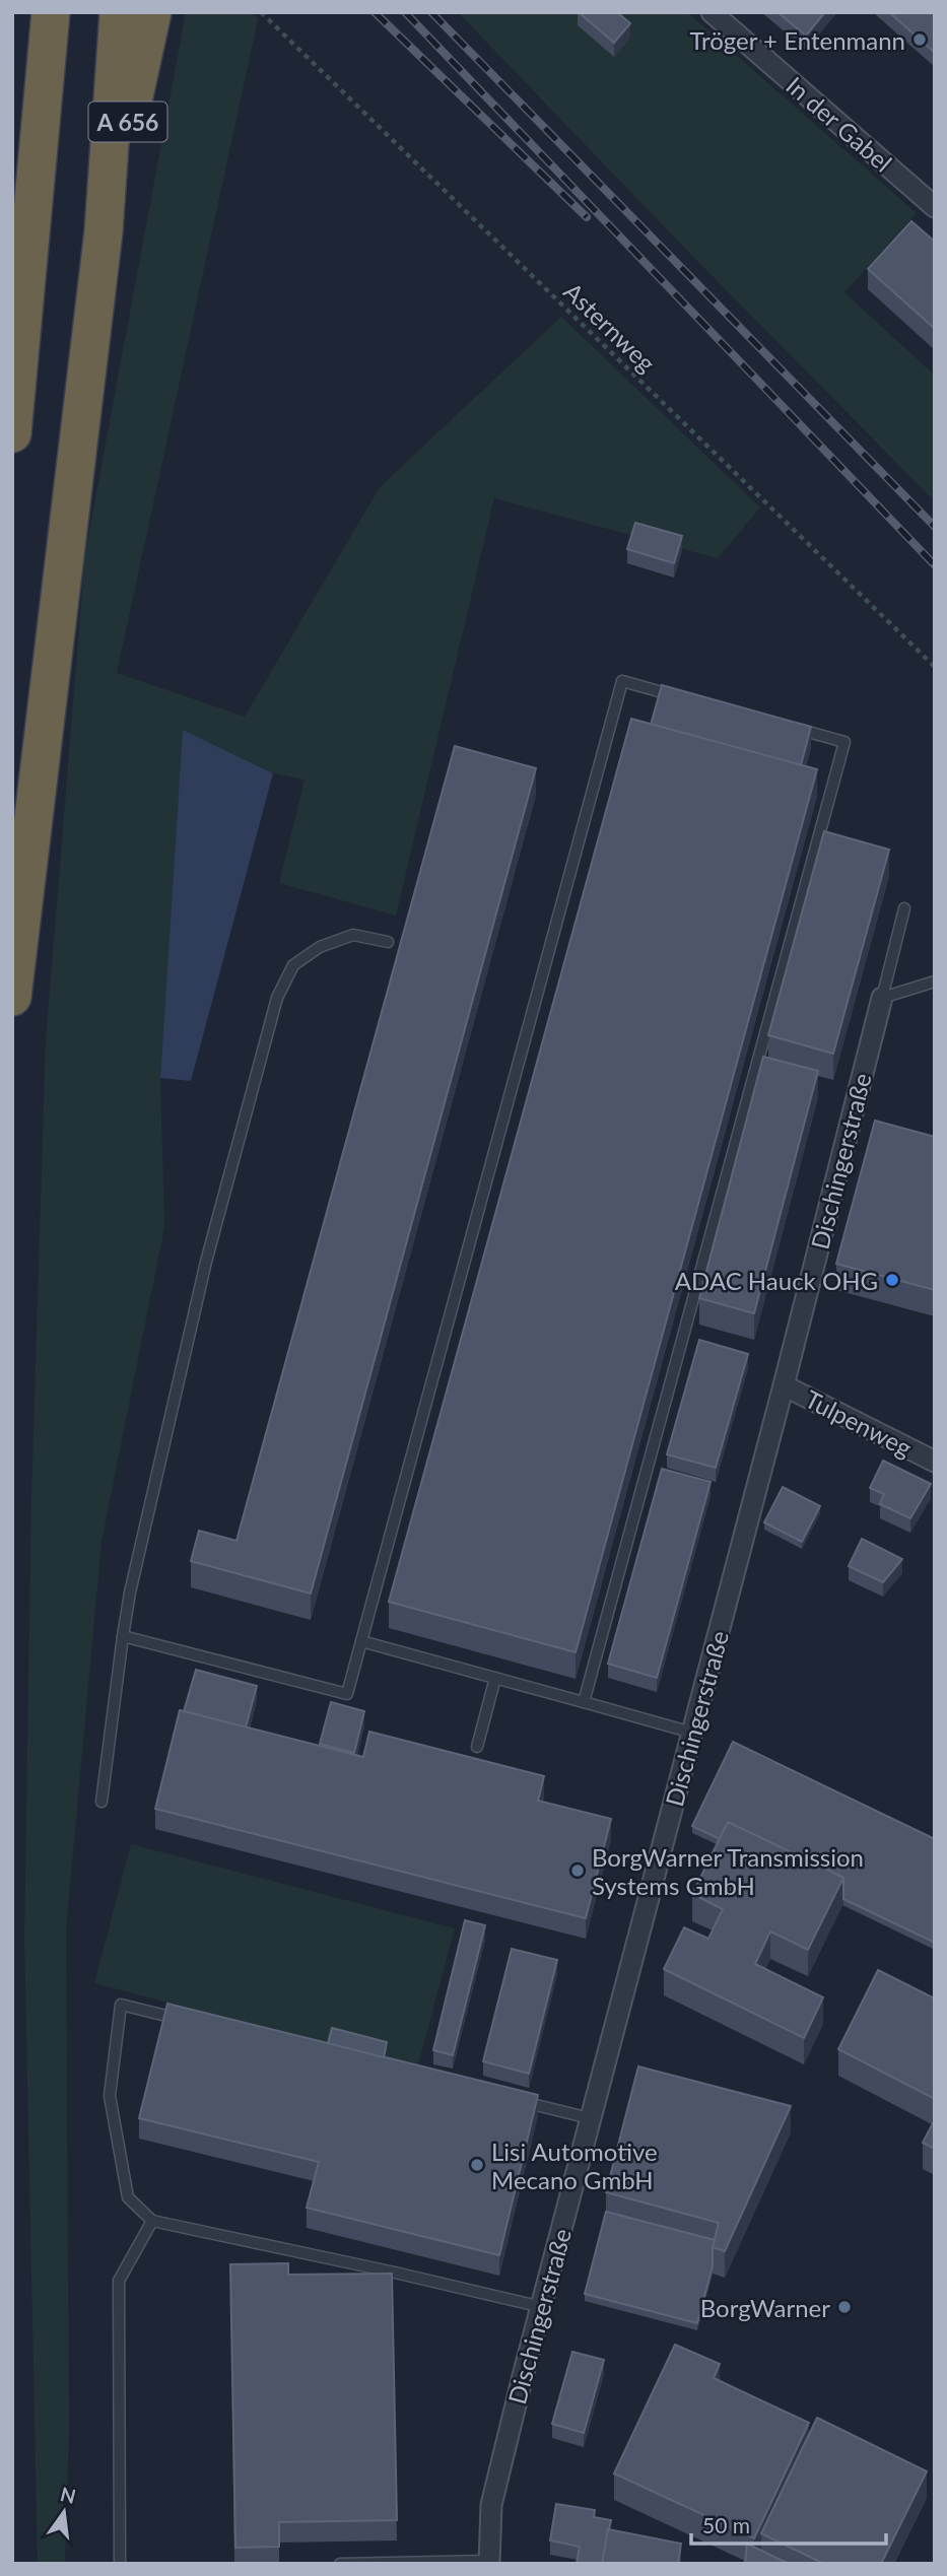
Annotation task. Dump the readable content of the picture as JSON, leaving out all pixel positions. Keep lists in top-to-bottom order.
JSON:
{
  "streets": {
    "highway": ["A 656"],
    "street": ["In der Gabel", "Dischingerstraße", "Tulpenweg"],
    "path": ["Asternweg"]
  },
  "crossings": [
    ["Dischingerstraße", "Tulpenweg"]
  ],
  "places": [
    "Tröger + Entenmann",
    "ADAC Hauck OHG",
    "BorgWarner Transmission Systems GmbH",
    "Lisi Automotive Mecano GmbH",
    "BorgWarner"
  ],
  "scale_bar": "50 m",
  "north": "top"
}
